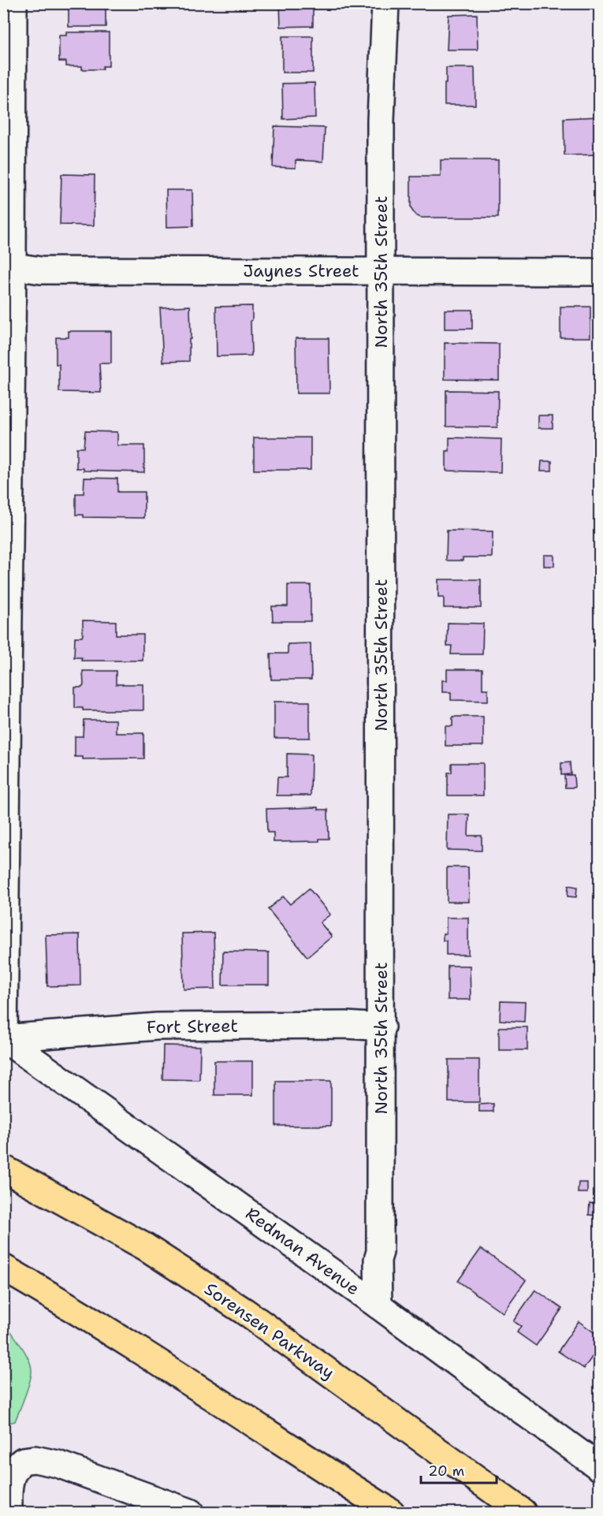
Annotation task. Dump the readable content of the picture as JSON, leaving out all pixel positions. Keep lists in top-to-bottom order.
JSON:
{
  "streets": {
    "main road": ["Sorensen Parkway"],
    "street": [
      "Jaynes Street",
      "North 35th Street",
      "Fort Street",
      "Redman Avenue"
    ]
  },
  "crossings": [
    ["Jaynes Street", "North 35th Street"],
    ["North 35th Street", "Fort Street"],
    ["North 35th Street", "Redman Avenue"],
    ["Fort Street", "Redman Avenue"]
  ],
  "scale_bar": "20 m"
}
